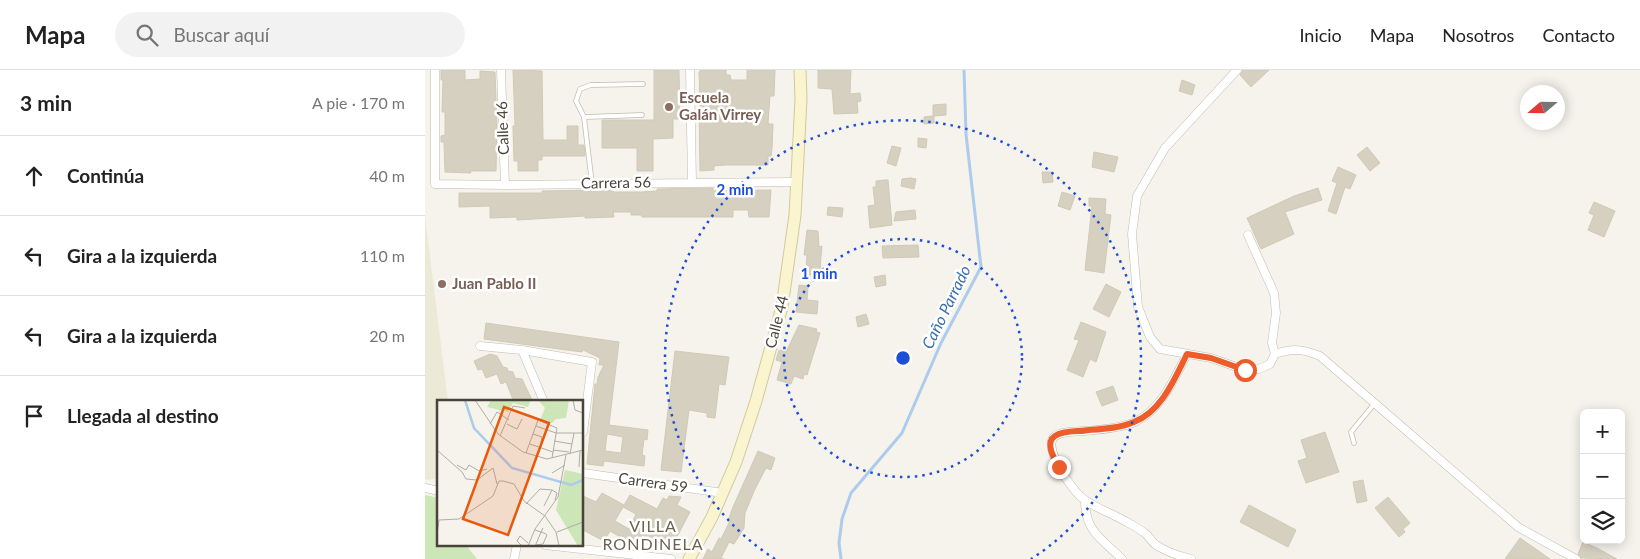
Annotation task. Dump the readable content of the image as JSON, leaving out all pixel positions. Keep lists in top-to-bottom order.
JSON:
{
  "streets": {
    "main road": ["Calle 44"],
    "street": ["Calle 46", "Carrera 56", "Carrera 59"]
  },
  "crossings": [
    ["Calle 46", "Carrera 56"],
    ["Carrera 56", "Calle 44"],
    ["Calle 44", "Carrera 59"]
  ],
  "districts": ["VILLA RONDINELA"],
  "water": ["Caño Parrado"],
  "places": ["Escuela Galán Virrey", "Juan Pablo II"],
  "north": "left",
  "page": {
    "header": "Mapa",
    "search": "Buscar aquí",
    "nav": [
      "Inicio",
      "Mapa",
      "Nosotros",
      "Contacto"
    ],
    "heading": ["3 min", "A pie · 170 m"],
    "list": [
      ["Continúa", "40 m"],
      ["Gira a la izquierda", "110 m"],
      ["Gira a la izquierda", "20 m"],
      "Llegada al destino"
    ],
    "map_buttons": ["+", "−"]
  },
  "rings": ["2 min", "1 min"]
}
